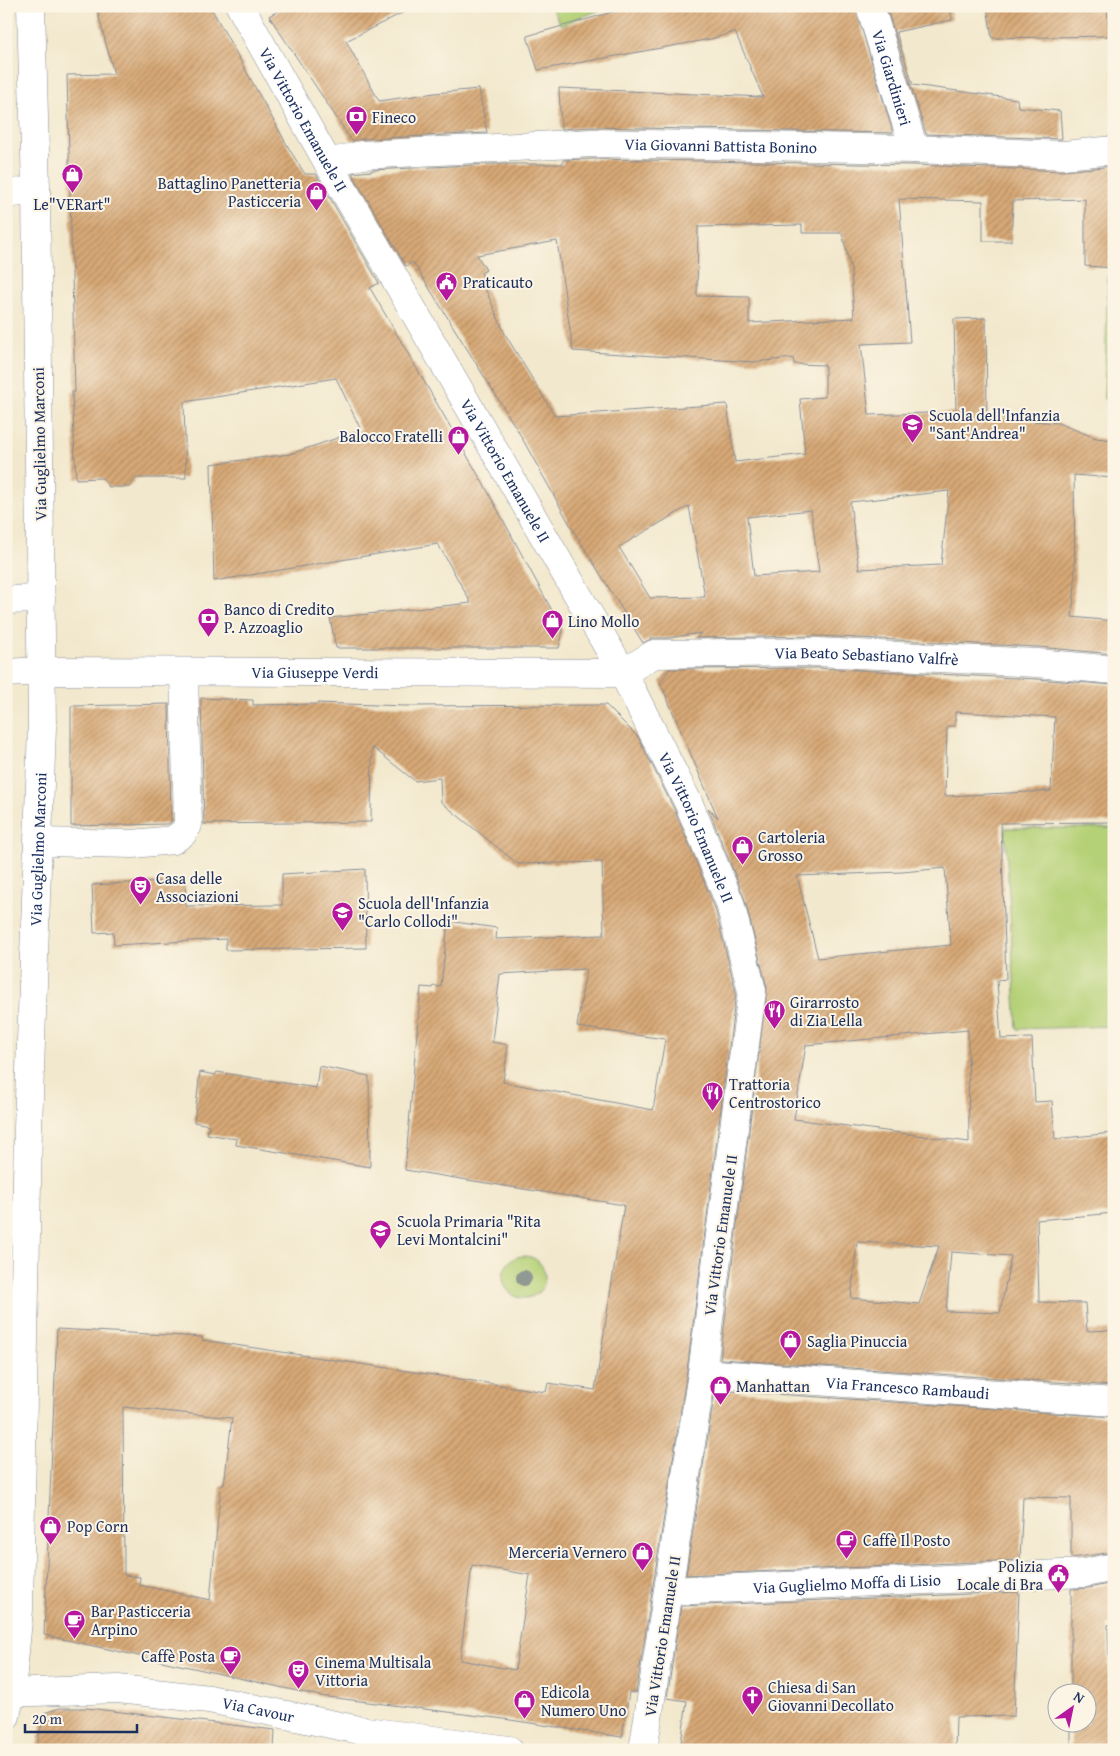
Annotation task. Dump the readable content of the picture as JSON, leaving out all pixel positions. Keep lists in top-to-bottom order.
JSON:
{
  "streets": {
    "street": [
      "Via Giardinieri",
      "Via Vittorio Emanuele II",
      "Via Giovanni Battista Bonino",
      "Via Guglielmo Marconi",
      "Via Beato Sebastiano Valfrè",
      "Via Giuseppe Verdi",
      "Via Francesco Rambaudi",
      "Via Guglielmo Moffa di Lisio",
      "Via Cavour"
    ]
  },
  "crossings": [
    ["Via Giardinieri", "Via Giovanni Battista Bonino"],
    ["Via Vittorio Emanuele II", "Via Giovanni Battista Bonino"],
    ["Via Vittorio Emanuele II", "Via Beato Sebastiano Valfrè"],
    ["Via Vittorio Emanuele II", "Via Giuseppe Verdi"],
    ["Via Vittorio Emanuele II", "Via Francesco Rambaudi"],
    ["Via Vittorio Emanuele II", "Via Guglielmo Moffa di Lisio"],
    ["Via Guglielmo Marconi", "Via Giuseppe Verdi"],
    ["Via Guglielmo Marconi", "Via Cavour"],
    ["Via Beato Sebastiano Valfrè", "Via Giuseppe Verdi"]
  ],
  "places": {
    "bank": ["Fineco", "Banco di Credito P. Azzoaglio"],
    "shop": [
      "Le\"VERart\"",
      "Battaglino Panetteria Pasticceria",
      "Balocco Fratelli",
      "Lino Mollo",
      "Cartoleria Grosso",
      "Saglia Pinuccia",
      "Manhattan",
      "Pop Corn",
      "Merceria Vernero",
      "Edicola Numero Uno"
    ],
    "public building": ["Praticauto", "Polizia Locale di Bra"],
    "school or university": ["Scuola dell'Infanzia \"Sant'Andrea\"", "Scuola dell'Infanzia \"Carlo Collodi\"", "Scuola Primaria \"Rita Levi Montalcini\""],
    "theatre": ["Casa delle Associazioni", "Cinema Multisala Vittoria"],
    "restaurant": ["Girarrosto di Zia Lella", "Trattoria Centrostorico"],
    "cafe": ["Caffè Il Posto", "Bar Pasticceria Arpino", "Caffè Posta"],
    "church": ["Chiesa di San Giovanni Decollato"]
  },
  "scale_bar": "20 m",
  "north": "top right"
}
